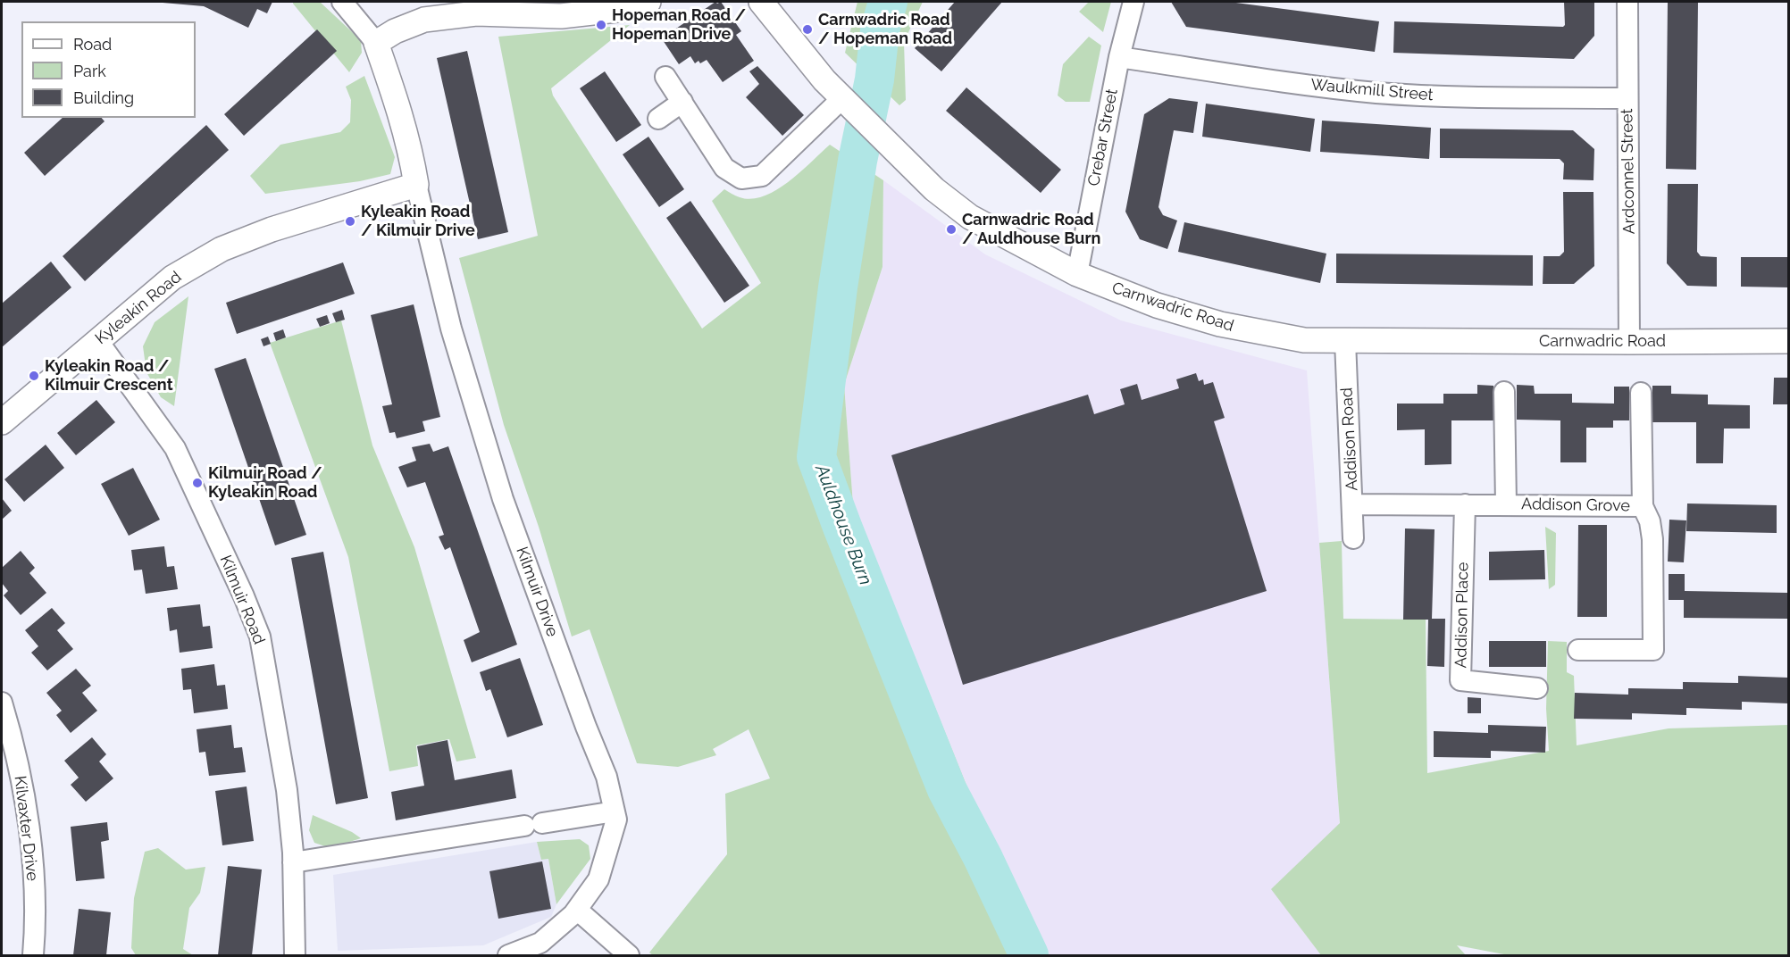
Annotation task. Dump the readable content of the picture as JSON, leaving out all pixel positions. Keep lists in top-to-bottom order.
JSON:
{
  "streets": {
    "street": [
      "Waulkmill Street",
      "Crebar Street",
      "Ardconnel Street",
      "Carnwadric Road",
      "Kyleakin Road",
      "Addison Road",
      "Addison Grove",
      "Kilmuir Drive",
      "Kilmuir Road",
      "Addison Place",
      "Kilvaxter Drive"
    ]
  },
  "crossings": [
    ["Waulkmill Street", "Crebar Street"],
    ["Waulkmill Street", "Ardconnel Street"],
    ["Crebar Street", "Carnwadric Road"],
    ["Ardconnel Street", "Carnwadric Road"],
    ["Carnwadric Road", "Addison Road"],
    ["Kyleakin Road", "Kilmuir Drive"],
    ["Kyleakin Road", "Kilmuir Road"],
    ["Addison Road", "Addison Grove"],
    ["Addison Grove", "Addison Place"]
  ],
  "water": ["Auldhouse Burn"],
  "places": [
    "Hopeman Road / Hopeman Drive",
    "Carnwadric Road / Hopeman Road",
    "Kyleakin Road / Kilmuir Drive",
    "Carnwadric Road / Auldhouse Burn",
    "Kyleakin Road / Kilmuir Crescent",
    "Kilmuir Road / Kyleakin Road"
  ],
  "legend": ["Road", "Park", "Building"]
}
